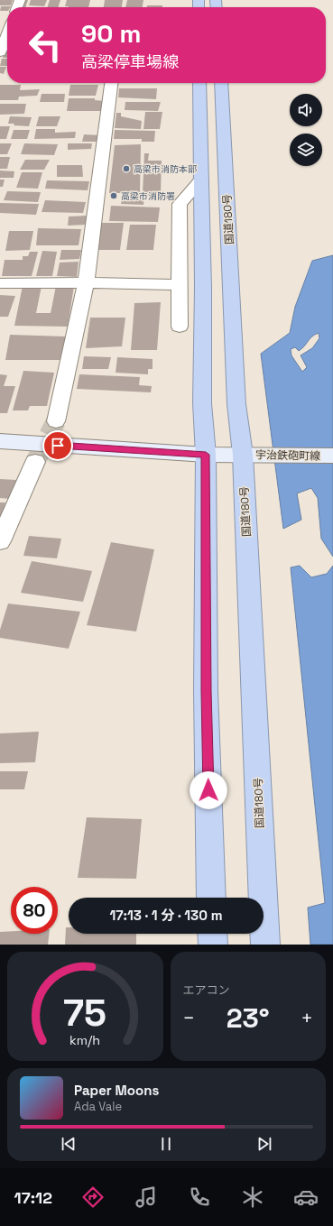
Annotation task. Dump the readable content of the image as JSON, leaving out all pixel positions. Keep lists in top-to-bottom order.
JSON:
{
  "streets": {
    "highway": ["国道180号"],
    "main road": ["宇治鉄砲町線"]
  },
  "crossings": [
    ["国道180号", "宇治鉄砲町線"]
  ],
  "places": ["高梁市消防本部", "高梁市消防署"],
  "page": {
    "turn": ["90 m", "高梁停車場線"],
    "limit": "80",
    "trip": "17:13 · 1 分 · 130 m",
    "tile": "エアコン",
    "heat": ["−", "23°", "+"],
    "song": ["Paper Moons", "Ada Vale"],
    "tabs": "17:12",
    "gauge": ["75", "km/h"]
  }
}
